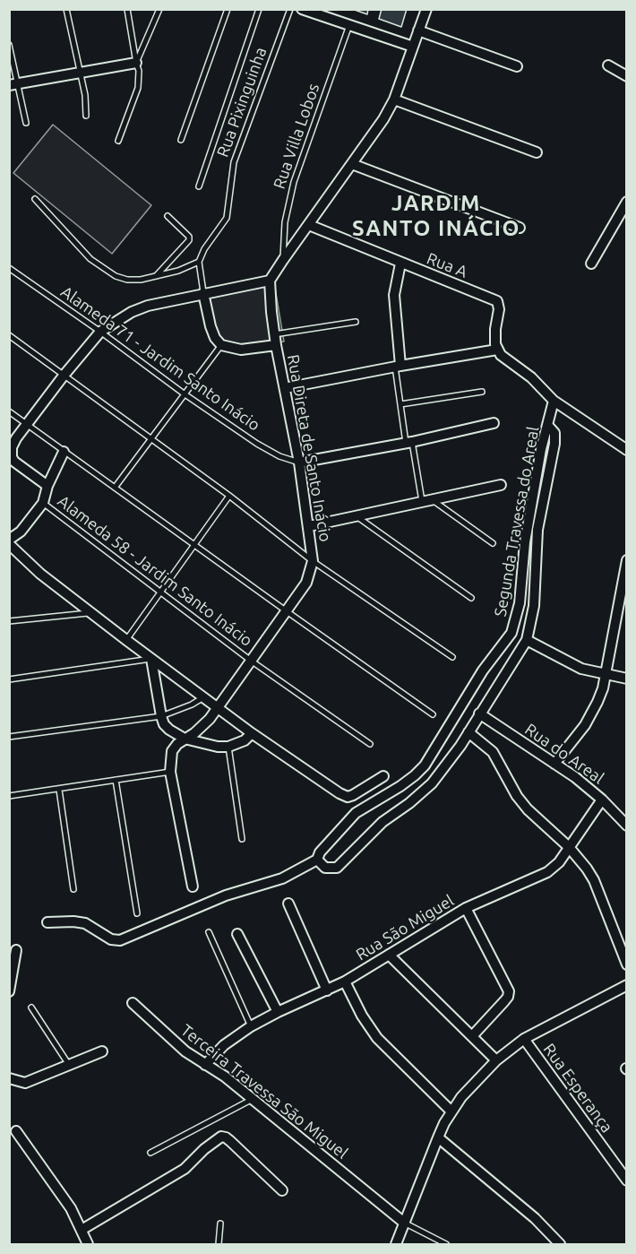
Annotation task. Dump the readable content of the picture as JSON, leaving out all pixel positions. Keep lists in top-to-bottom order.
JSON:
{
  "streets": {
    "street": [
      "Rua A",
      "Rua Direta de Santo Inácio",
      "Segunda Travessa do Areal",
      "Rua do Areal",
      "Rua São Miguel",
      "Rua Esperança",
      "Terceira Travessa São Miguel"
    ],
    "lane": [
      "Rua Pixinguinha",
      "Rua Villa Lobos",
      "Alameda 71 - Jardim Santo Inácio",
      "Alameda 58 - Jardim Santo Inácio"
    ]
  },
  "crossings": [
    ["Alameda 71 - Jardim Santo Inácio", "Rua Direta de Santo Inácio"],
    ["Rua Direta de Santo Inácio", "Alameda 58 - Jardim Santo Inácio"],
    ["Rua do Areal", "Rua São Miguel"],
    ["Rua São Miguel", "Terceira Travessa São Miguel"]
  ],
  "districts": ["JARDIM SANTO INÁCIO"]
}
